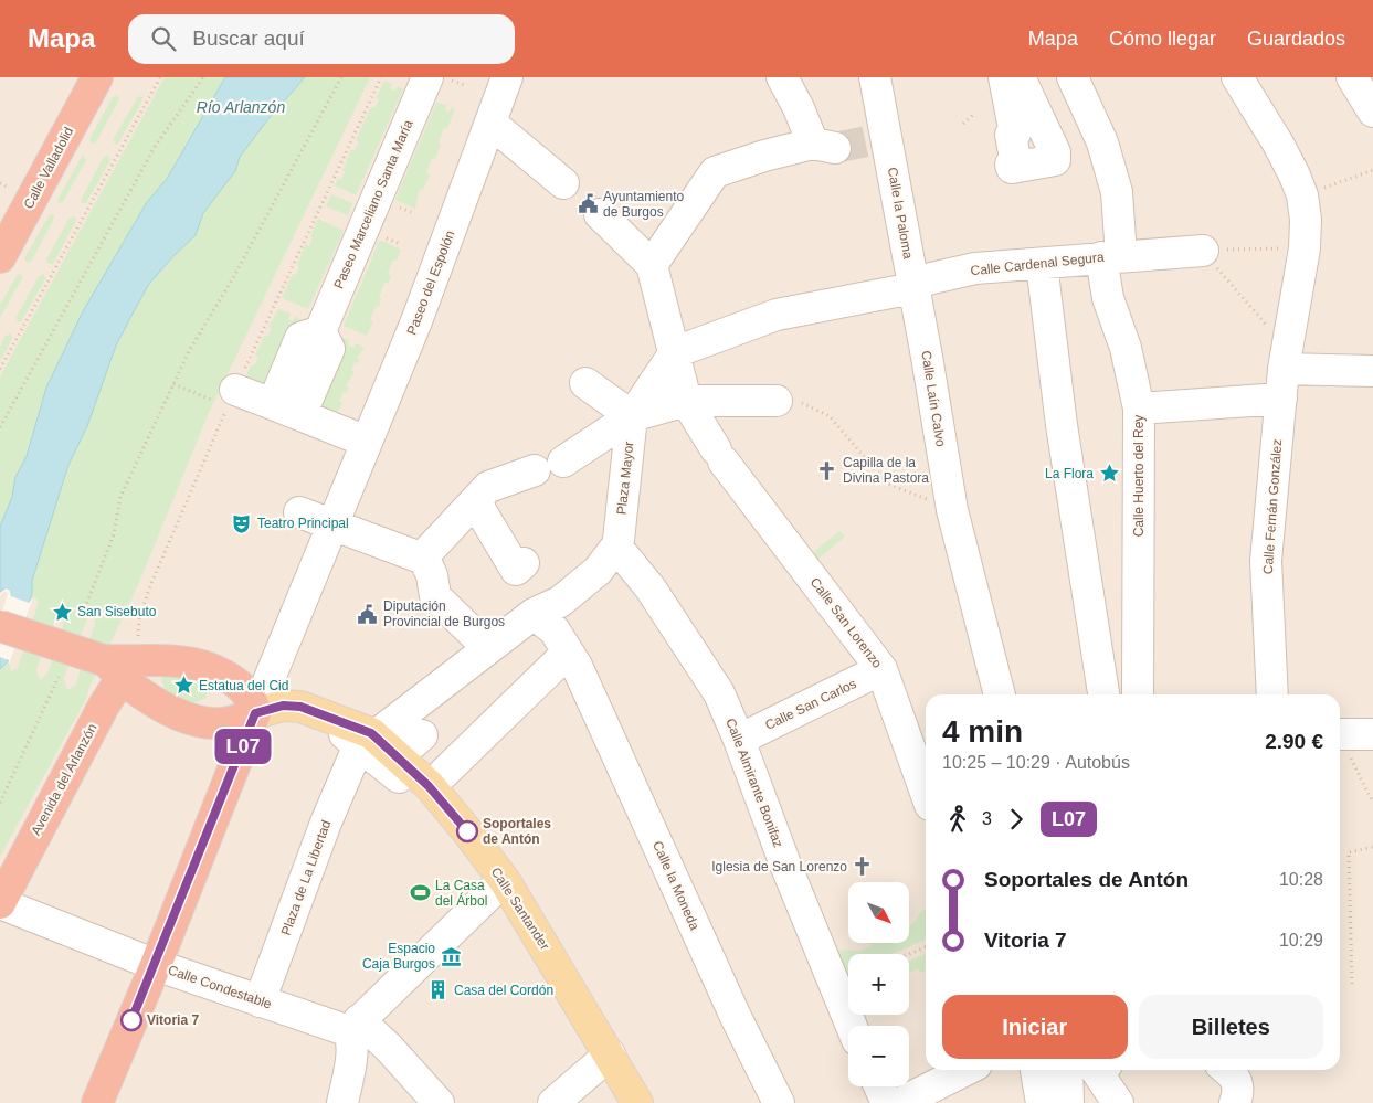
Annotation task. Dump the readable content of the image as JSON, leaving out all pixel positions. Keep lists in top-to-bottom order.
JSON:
{
  "streets": {
    "highway": ["Calle Valladolid", "Avenida del Arlanzón"],
    "main road": ["Calle Santander"],
    "street": [
      "Paseo Marceliano Santa María",
      "Calle la Paloma",
      "Calle Cardenal Segura",
      "Paseo del Espolón",
      "Calle Laín Calvo",
      "Calle Huerto del Rey",
      "Plaza Mayor",
      "Calle Fernán González",
      "Calle San Lorenzo",
      "Calle San Carlos",
      "Calle Almirante Bonifaz",
      "Plaza de La Libertad",
      "Calle la Moneda",
      "Calle Condestable"
    ]
  },
  "crossings": [
    ["Calle la Paloma", "Calle Cardenal Segura"],
    ["Calle la Paloma", "Calle Laín Calvo"],
    ["Calle Cardenal Segura", "Calle Laín Calvo"],
    ["Calle Cardenal Segura", "Calle Huerto del Rey"],
    ["Calle Cardenal Segura", "Plaza Mayor"],
    ["Paseo del Espolón", "Calle Santander"],
    ["Plaza Mayor", "Calle San Lorenzo"],
    ["Plaza Mayor", "Calle Almirante Bonifaz"],
    ["Calle San Lorenzo", "Calle San Carlos"],
    ["Calle San Carlos", "Calle Almirante Bonifaz"],
    ["Avenida del Arlanzón", "Calle Condestable"],
    ["Plaza de La Libertad", "Calle Santander"],
    ["Plaza de La Libertad", "Calle Condestable"]
  ],
  "water": ["Río Arlanzón"],
  "places": {
    "public building": ["Ayuntamiento de Burgos", "Diputación Provincial de Burgos"],
    "church": ["Capilla de la Divina Pastora", "Iglesia de San Lorenzo"],
    "place": ["La Flora", "San Sisebuto", "Estatua del Cid"],
    "theatre": ["Teatro Principal"],
    "other": ["Soportales de Antón", "Vitoria 7"],
    "sports": ["La Casa del Árbol"],
    "museum": ["Espacio Caja Burgos"],
    "building": ["Casa del Cordón"]
  },
  "lines": ["bus line L07"],
  "north": "bottom right",
  "page": {
    "header": "Mapa",
    "search": "Buscar aquí",
    "nav": ["Mapa", "Cómo llegar", "Guardados"],
    "on_map": "L07",
    "heading": ["4 min", "10:25 – 10:29 · Autobús", "2.90 €"],
    "legs": ["3", "L07"],
    "list": [
      {
        "name": "Soportales de Antón",
        "value": "10:28"
      },
      {
        "name": "Vitoria 7",
        "value": "10:29"
      }
    ],
    "map_buttons": ["+", "−"],
    "buttons": ["Iniciar", "Billetes"]
  }
}
